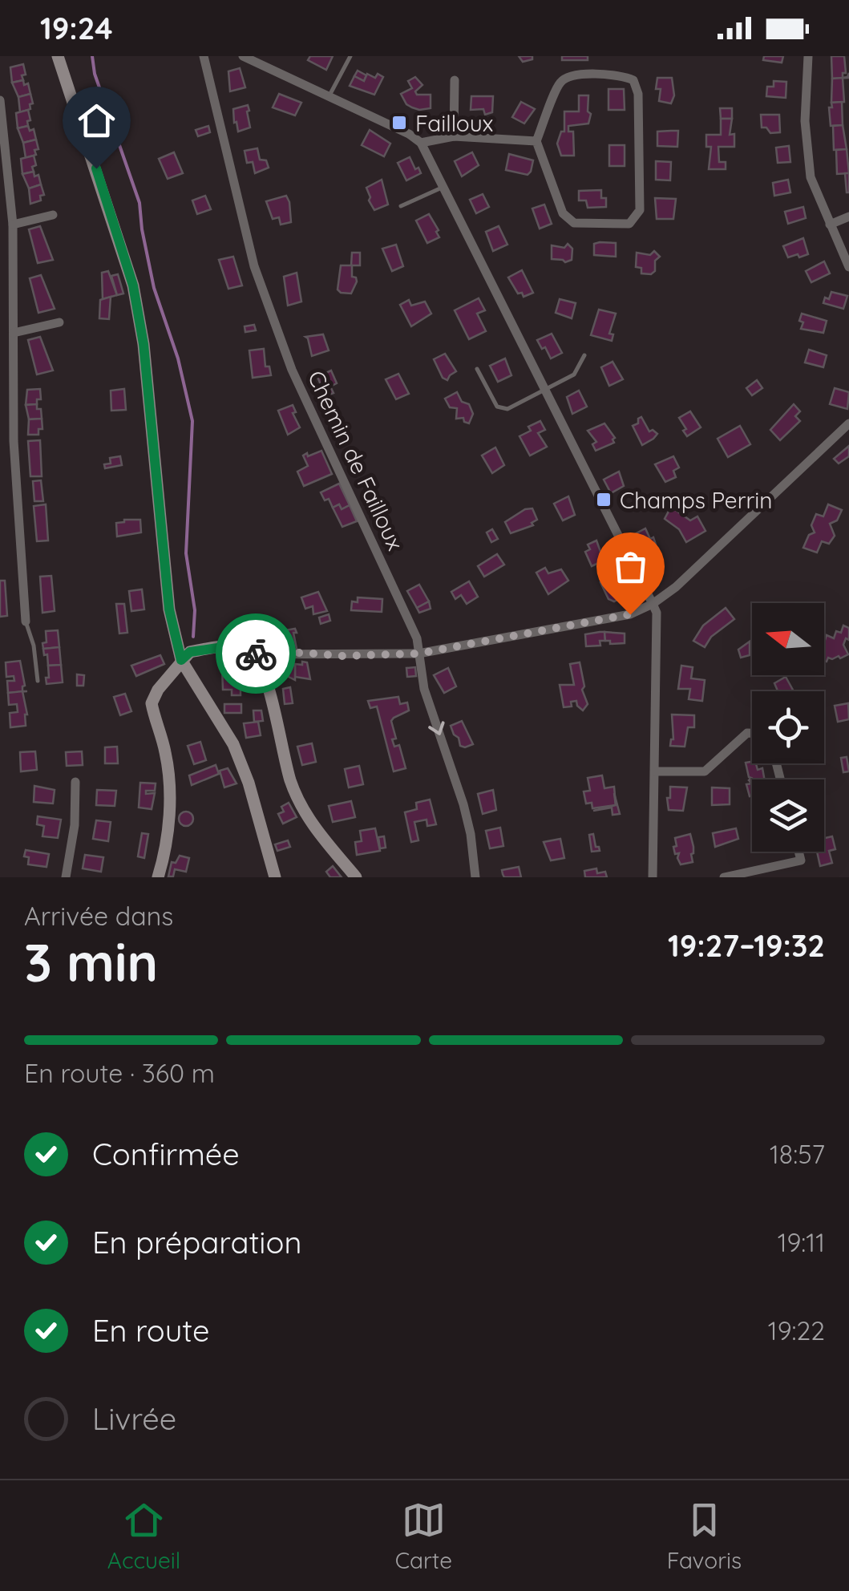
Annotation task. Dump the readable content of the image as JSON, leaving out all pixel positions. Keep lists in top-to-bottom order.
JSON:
{
  "streets": {
    "street": ["Chemin de Failloux"]
  },
  "places": {
    "transit": ["Failloux", "Champs Perrin"]
  },
  "north": "left",
  "page": {
    "status": "19:24",
    "heading": ["3 min", "Arrivée dans", "19:27–19:32"],
    "bar": "En route · 360 m",
    "list": [
      ["Confirmée", "18:57"],
      ["En préparation", "19:11"],
      ["En route", "19:22"],
      "Livrée"
    ],
    "tabs": ["Accueil", "Carte", "Favoris"]
  }
}
